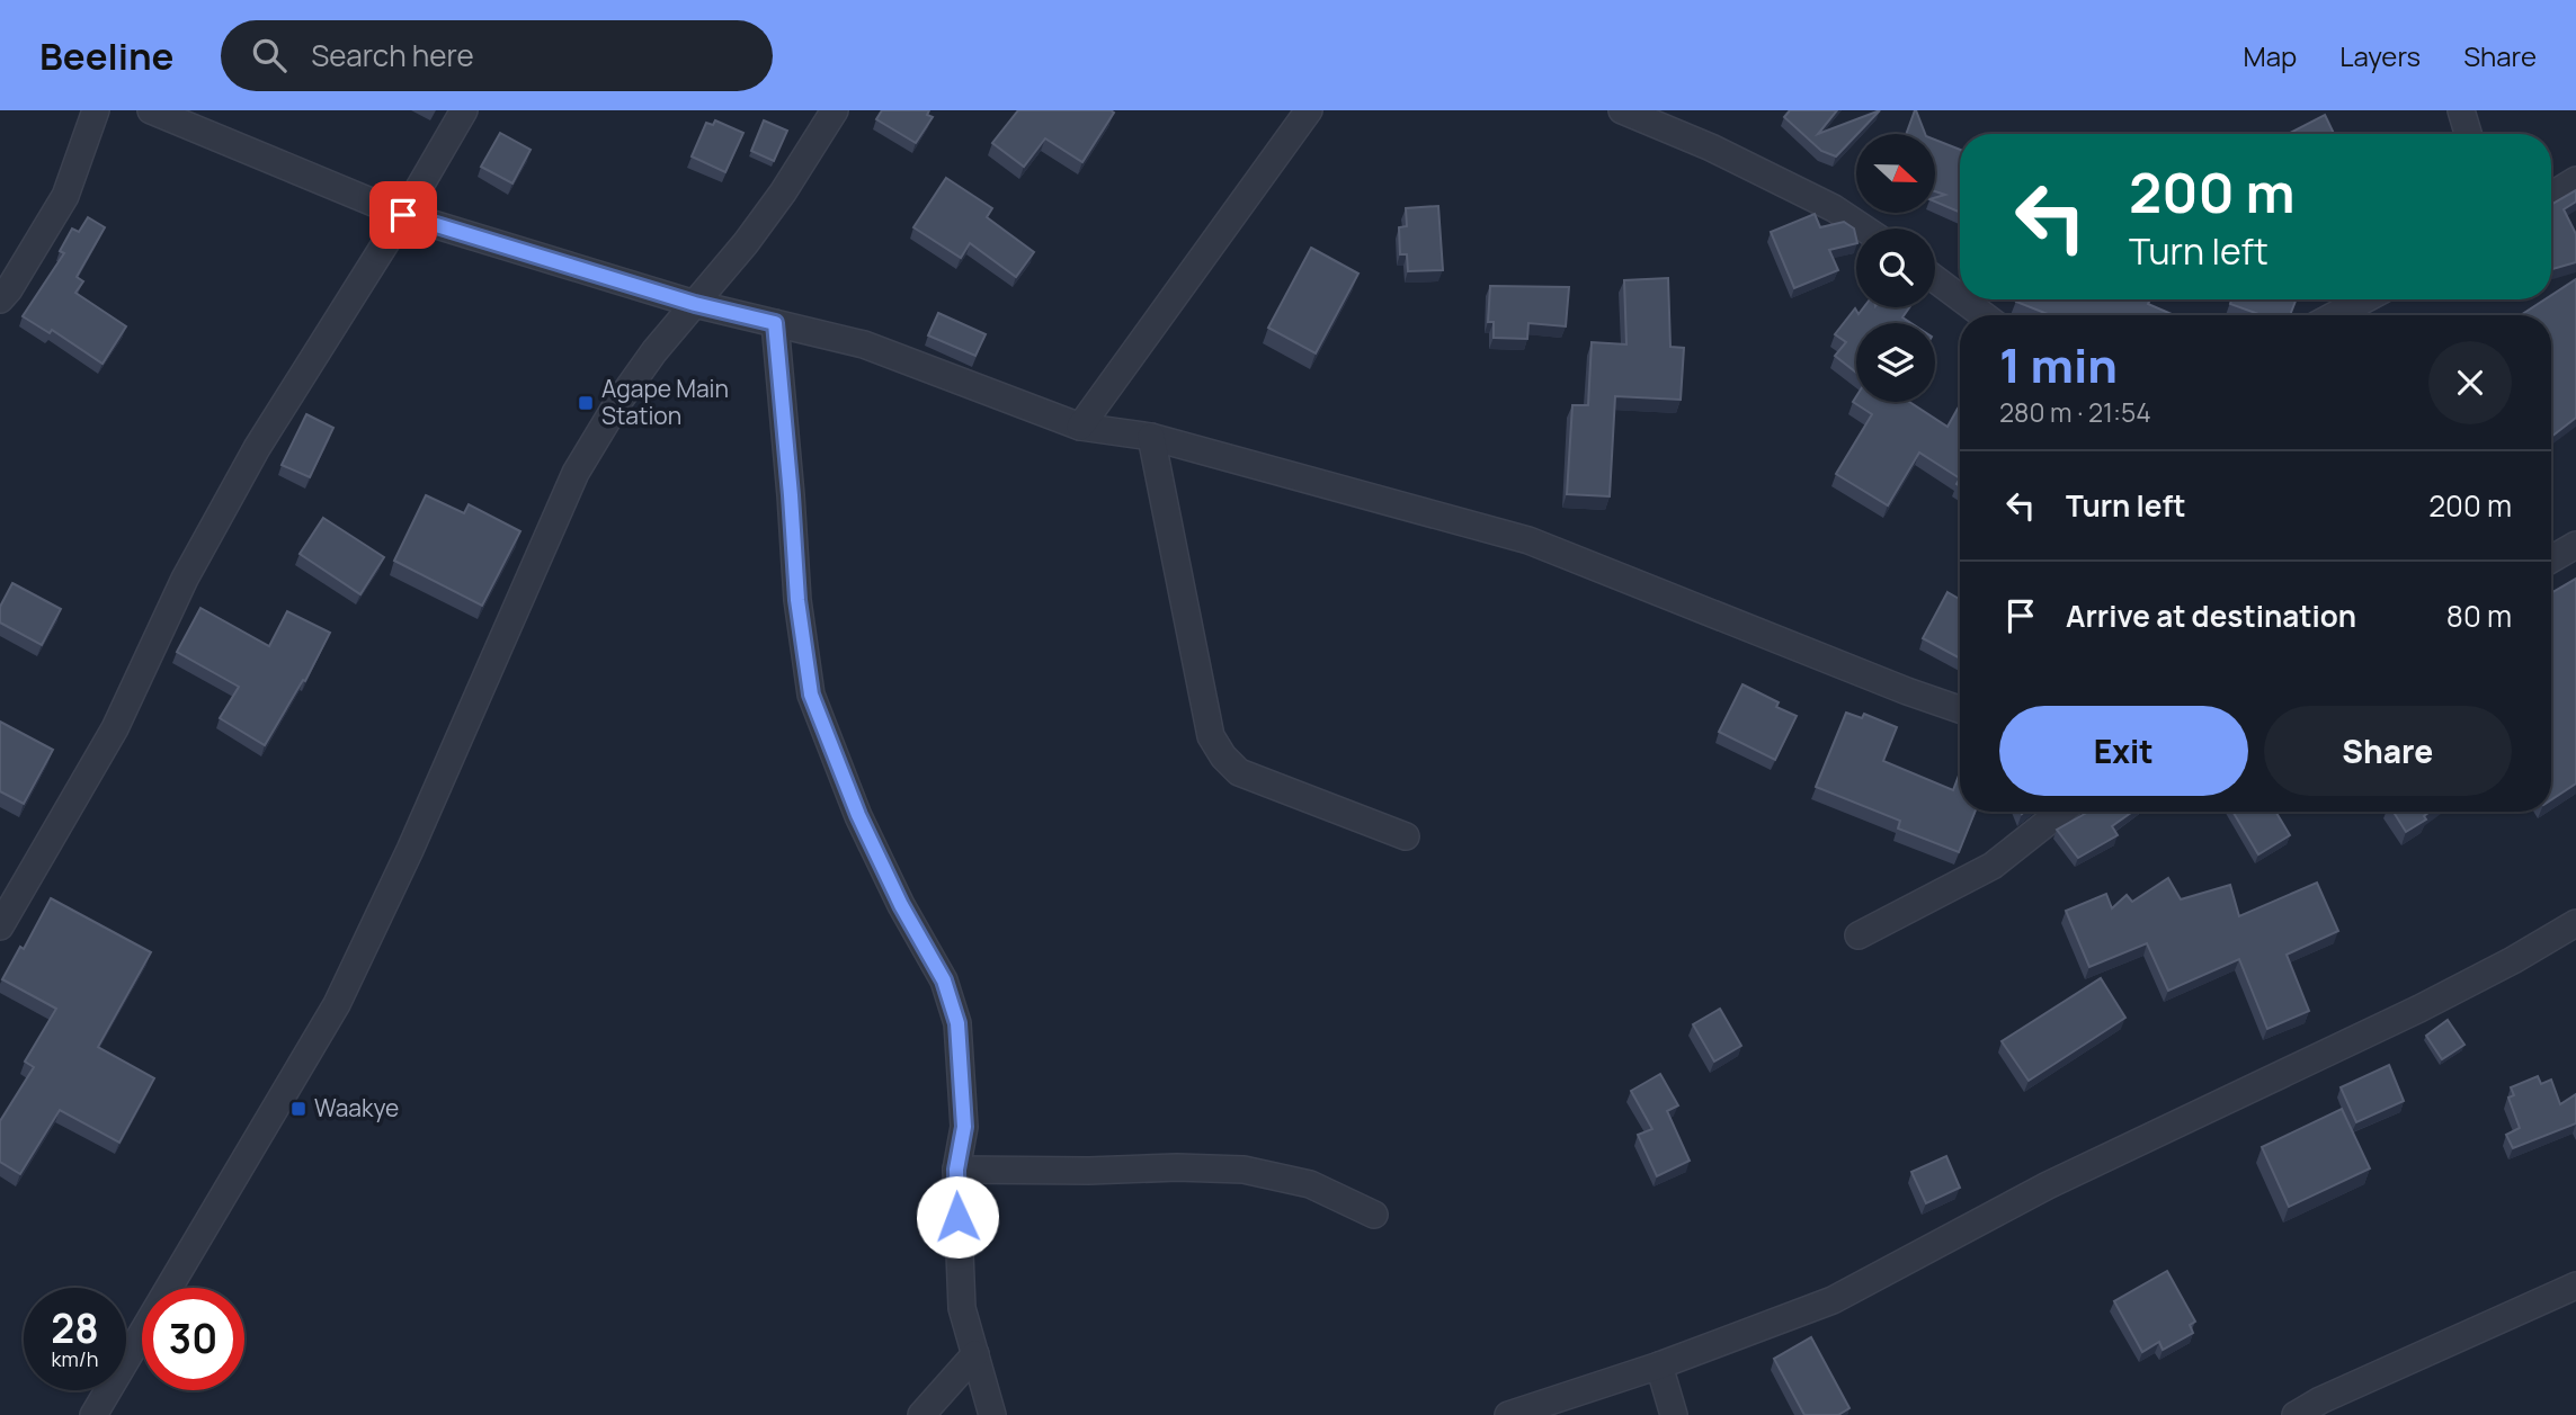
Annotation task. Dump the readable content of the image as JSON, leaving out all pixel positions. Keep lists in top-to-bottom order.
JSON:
{
  "places": {
    "transit": ["Agape Main Station", "Waakye"]
  },
  "north": "right",
  "page": {
    "header": "Beeline",
    "search": "Search here",
    "nav": ["Map", "Layers", "Share"],
    "turn": ["200 m", "Turn left"],
    "heading": ["1 min", "280 m · 21:54"],
    "list": [
      {
        "name": "Turn left",
        "value": "200 m"
      },
      {
        "name": "Arrive at destination",
        "value": "80 m"
      }
    ],
    "buttons": ["Exit", "Share"],
    "speed": "28 km/h",
    "limit": "30"
  }
}
